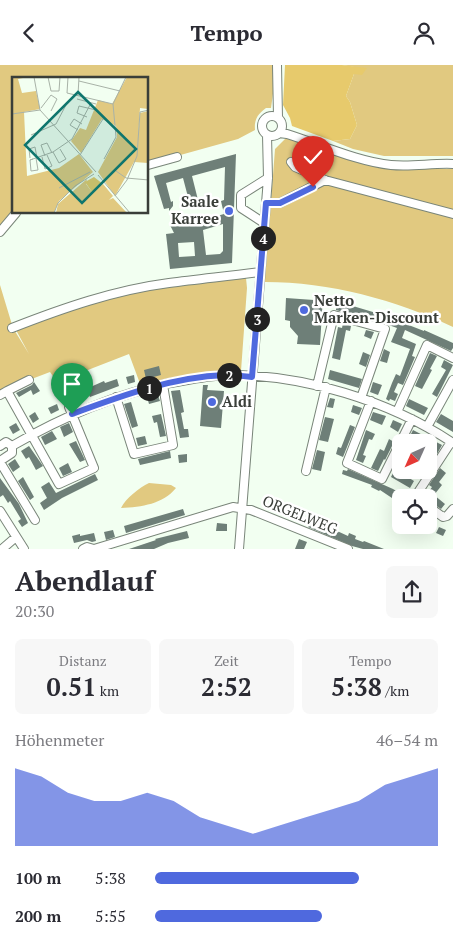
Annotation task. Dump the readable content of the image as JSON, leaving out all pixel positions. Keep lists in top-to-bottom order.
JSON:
{
  "streets": {
    "street": ["ORGELWEG"]
  },
  "places": ["Saale Karree", "Netto Marken-Discount", "Aldi"],
  "north": "bottom left",
  "page": {
    "header": "Tempo",
    "pins": [
      "4",
      "3",
      "2",
      "1"
    ],
    "heading": ["Abendlauf", "20:30"],
    "stats": [
      ["Distanz", "0.51 km"],
      ["Zeit", "2:52"],
      ["Tempo", "5:38 /km"]
    ],
    "chart": ["Höhenmeter", "46–54 m"],
    "list": [
      {
        "name": "100 m",
        "note": "5:38"
      },
      {
        "name": "200 m",
        "note": "5:55"
      }
    ]
  }
}
